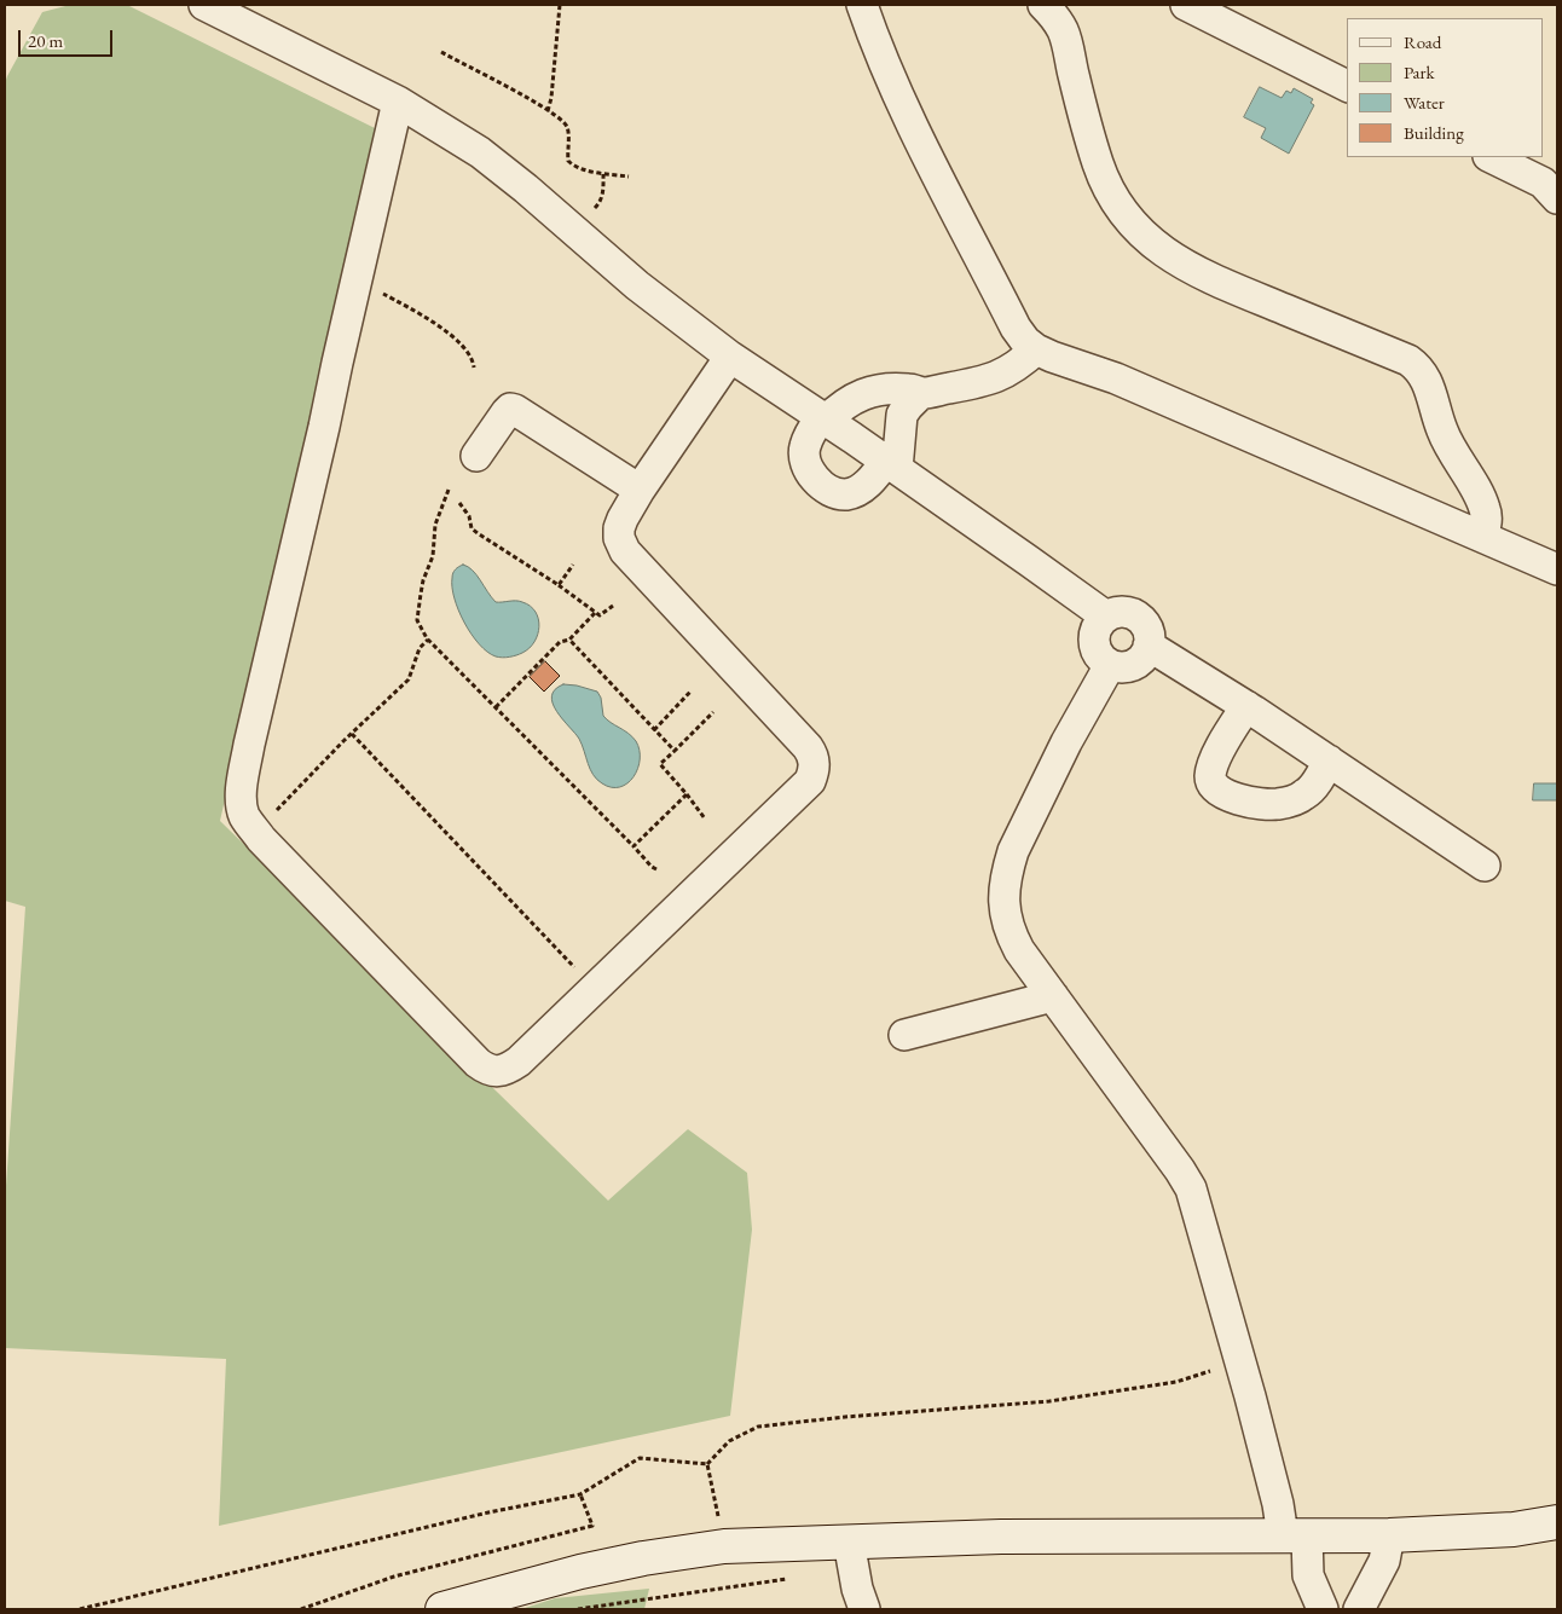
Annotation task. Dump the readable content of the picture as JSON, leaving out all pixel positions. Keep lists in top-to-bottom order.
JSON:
{
  "legend": [
    "Road",
    "Park",
    "Water",
    "Building"
  ],
  "scale_bar": "20 m"
}
